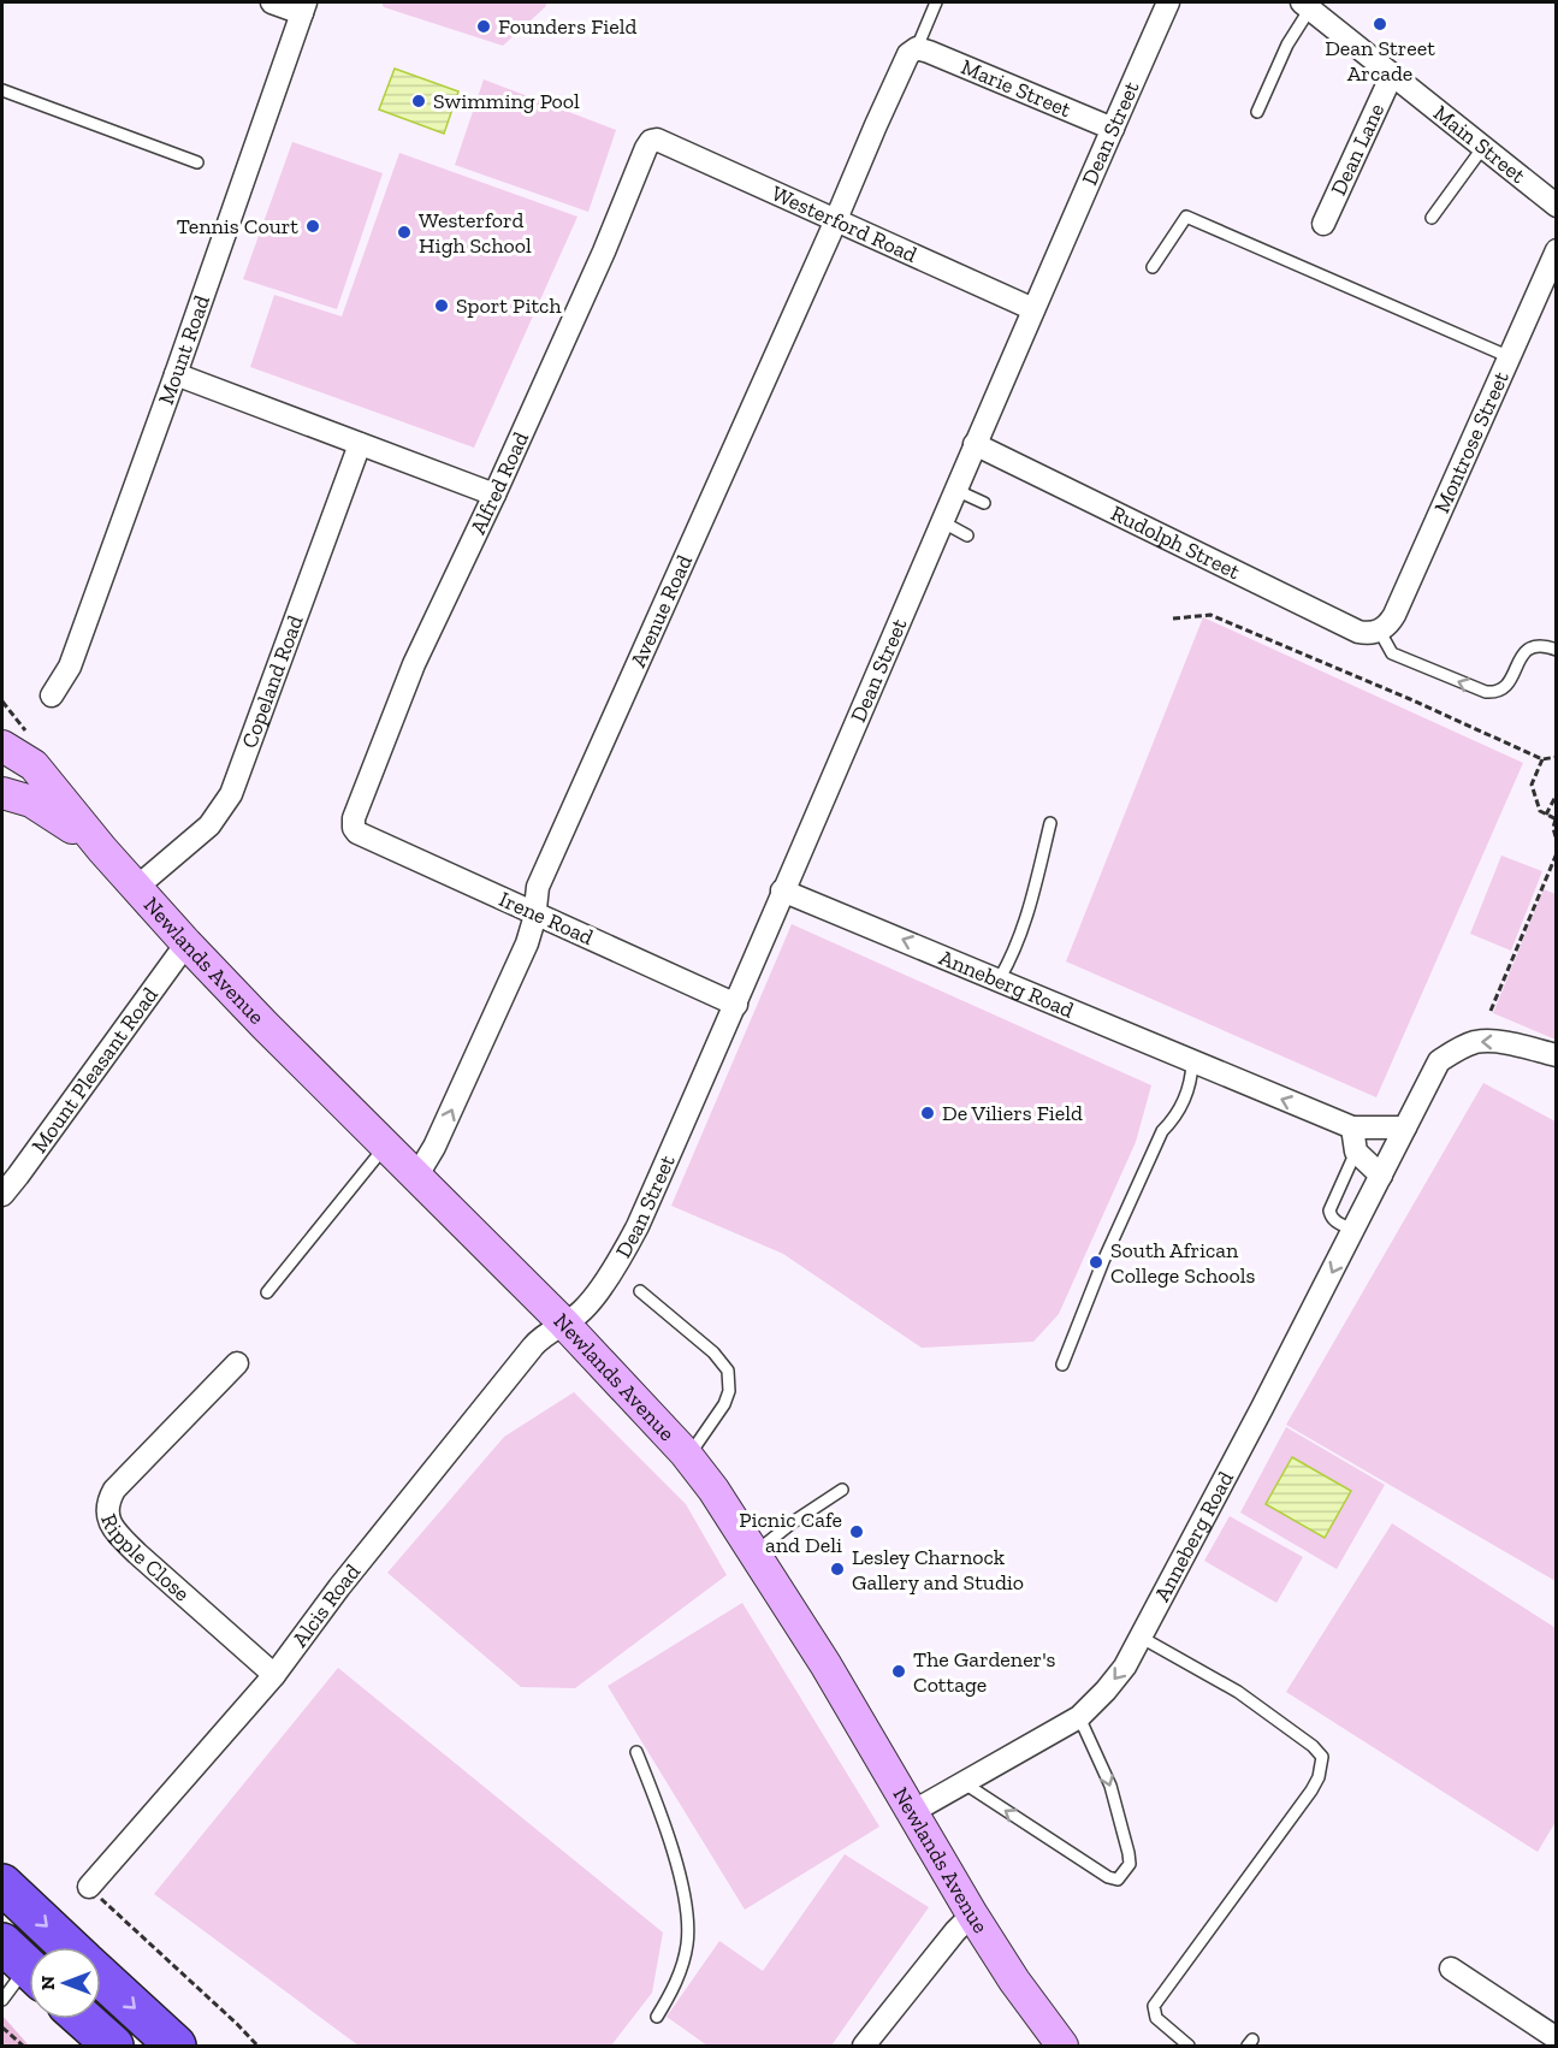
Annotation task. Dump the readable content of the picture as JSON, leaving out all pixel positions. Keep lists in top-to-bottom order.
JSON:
{
  "streets": {
    "main road": ["Newlands Avenue"],
    "street": [
      "Marie Street",
      "Dean Street",
      "Main Street",
      "Dean Lane",
      "Westerford Road",
      "Mount Road",
      "Montrose Street",
      "Alfred Road",
      "Rudolph Street",
      "Avenue Road",
      "Copeland Road",
      "Irene Road",
      "Anneberg Road",
      "Mount Pleasant Road",
      "Ripple Close",
      "Alcis Road"
    ]
  },
  "crossings": [
    ["Marie Street", "Dean Street"],
    ["Marie Street", "Avenue Road"],
    ["Dean Street", "Westerford Road"],
    ["Dean Street", "Rudolph Street"],
    ["Dean Street", "Irene Road"],
    ["Dean Street", "Newlands Avenue"],
    ["Dean Street", "Anneberg Road"],
    ["Dean Street", "Alcis Road"],
    ["Main Street", "Dean Lane"],
    ["Westerford Road", "Alfred Road"],
    ["Westerford Road", "Avenue Road"],
    ["Montrose Street", "Rudolph Street"],
    ["Alfred Road", "Irene Road"],
    ["Avenue Road", "Irene Road"],
    ["Avenue Road", "Newlands Avenue"],
    ["Copeland Road", "Newlands Avenue"],
    ["Newlands Avenue", "Anneberg Road"],
    ["Newlands Avenue", "Mount Pleasant Road"],
    ["Newlands Avenue", "Alcis Road"],
    ["Ripple Close", "Alcis Road"]
  ],
  "places": [
    "Dean Street Arcade",
    "Founders Field",
    "Swimming Pool",
    "Tennis Court",
    "Westerford High School",
    "Sport Pitch",
    "De Viliers Field",
    "South African College Schools",
    "Picnic Cafe and Deli",
    "Lesley Charnock Gallery and Studio",
    "The Gardener's Cottage"
  ],
  "north": "left"
}
